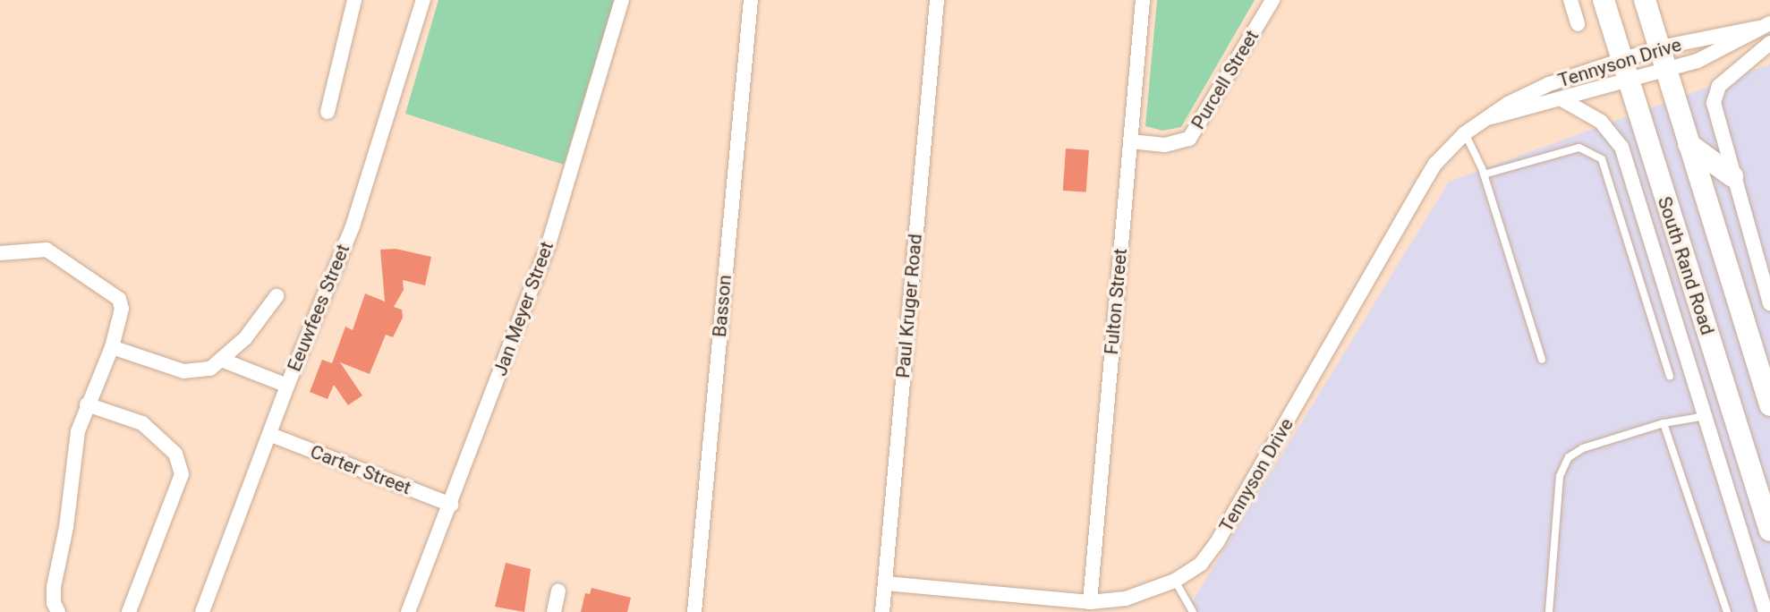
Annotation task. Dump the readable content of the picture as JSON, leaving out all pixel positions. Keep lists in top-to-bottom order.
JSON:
{
  "streets": {
    "main road": ["South Rand Road"],
    "street": [
      "Tennyson Drive",
      "Purcell Street",
      "Fulton Street",
      "Basson",
      "Paul Kruger Road",
      "Eeuwfees Street",
      "Jan Meyer Street",
      "Carter Street"
    ]
  },
  "crossings": [
    ["Tennyson Drive", "South Rand Road"],
    ["Tennyson Drive", "Fulton Street"],
    ["Tennyson Drive", "Paul Kruger Road"],
    ["Purcell Street", "Fulton Street"],
    ["Eeuwfees Street", "Carter Street"],
    ["Jan Meyer Street", "Carter Street"]
  ]
}
